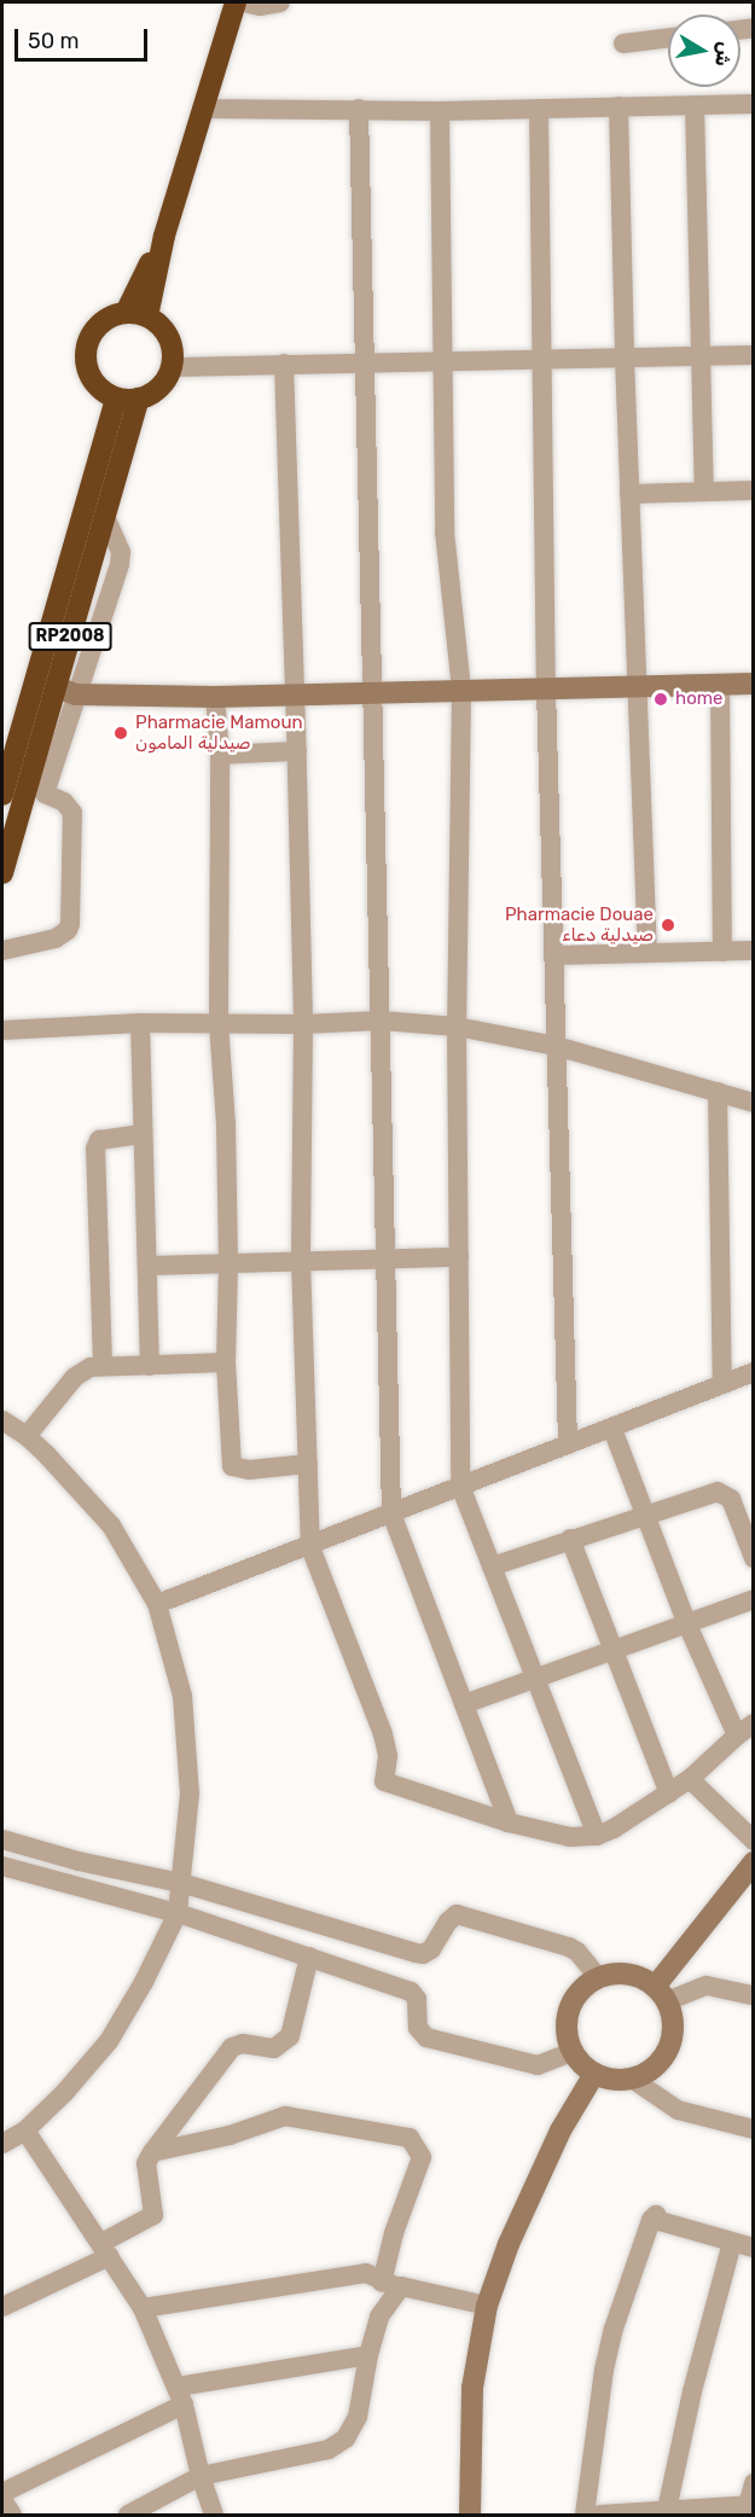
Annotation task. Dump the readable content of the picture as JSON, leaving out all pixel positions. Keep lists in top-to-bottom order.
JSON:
{
  "streets": {
    "highway": ["RP2008"]
  },
  "places": ["home", "Pharmacie Mamoun صيدلية المامون", "Pharmacie Douae صيدلية دعاء"],
  "scale_bar": "50 m",
  "north": "right"
}
